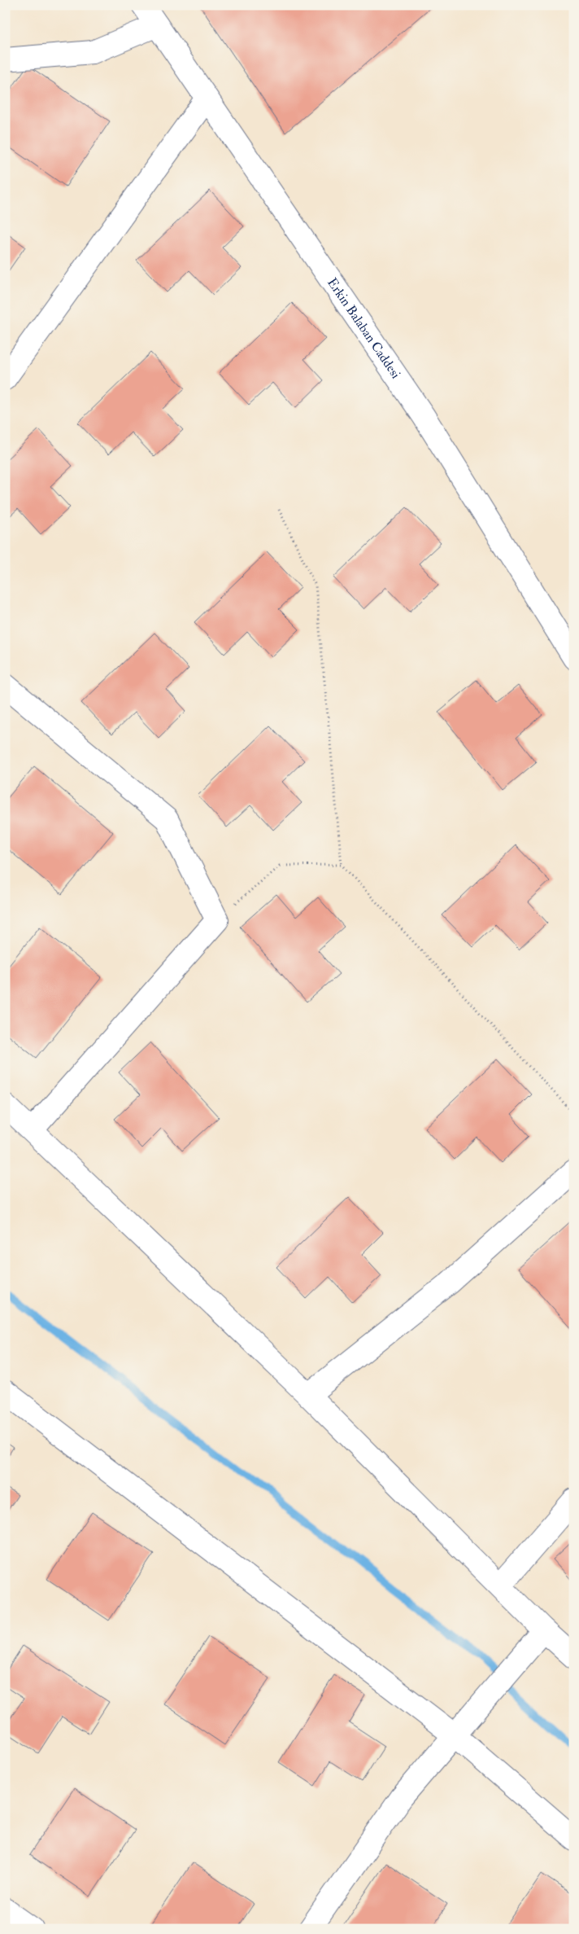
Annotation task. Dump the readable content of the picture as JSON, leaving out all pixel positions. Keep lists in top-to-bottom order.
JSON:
{
  "streets": {
    "street": ["Erkin Balaban Caddesi"]
  }
}
